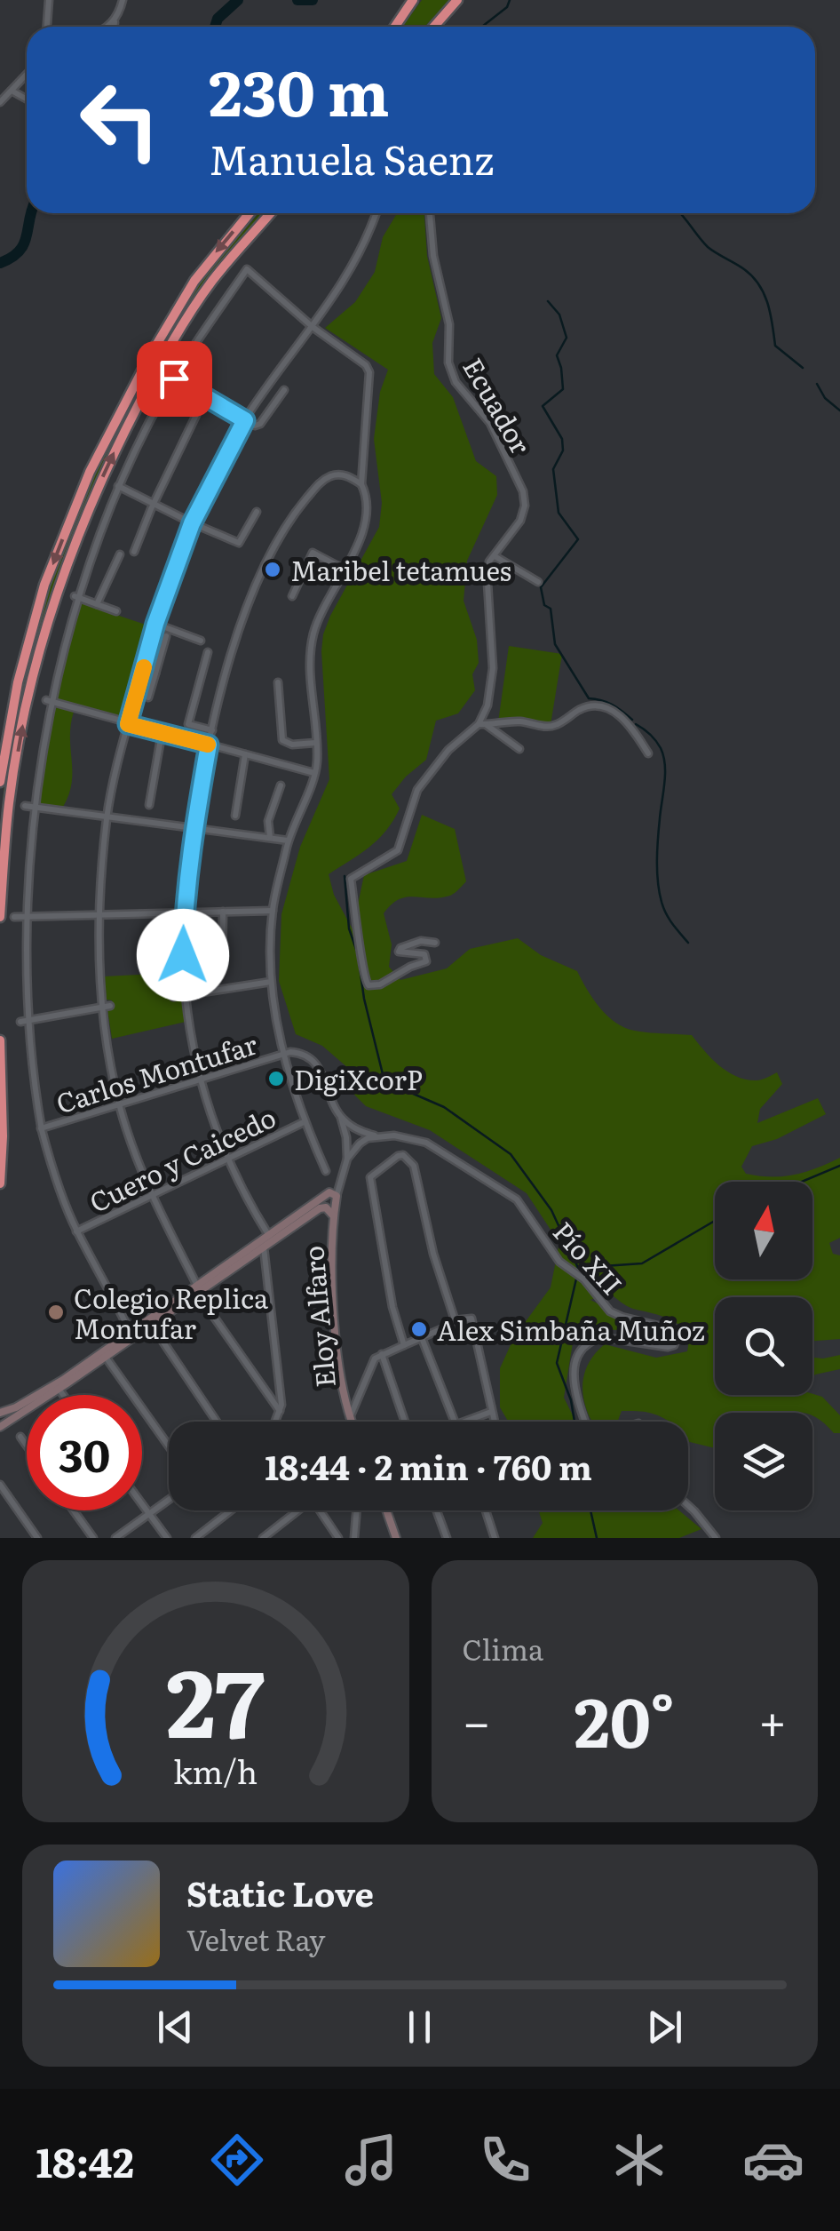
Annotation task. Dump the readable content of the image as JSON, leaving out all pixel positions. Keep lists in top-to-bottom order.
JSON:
{
  "streets": {
    "street": [
      "Ecuador",
      "Carlos Montufar",
      "Cuero y Caicedo",
      "Pío XII",
      "Eloy Alfaro"
    ]
  },
  "places": [
    "Maribel tetamues",
    "DigiXcorP",
    "Colegio Replica Montufar",
    "Alex Simbaña Muñoz"
  ],
  "north": "top",
  "page": {
    "turn": ["230 m", "Manuela Saenz"],
    "limit": "30",
    "trip": "18:44 · 2 min · 760 m",
    "tile": "Clima",
    "heat": ["−", "20°", "+"],
    "song": ["Static Love", "Velvet Ray"],
    "tabs": "18:42",
    "gauge": ["27", "km/h"]
  }
}
